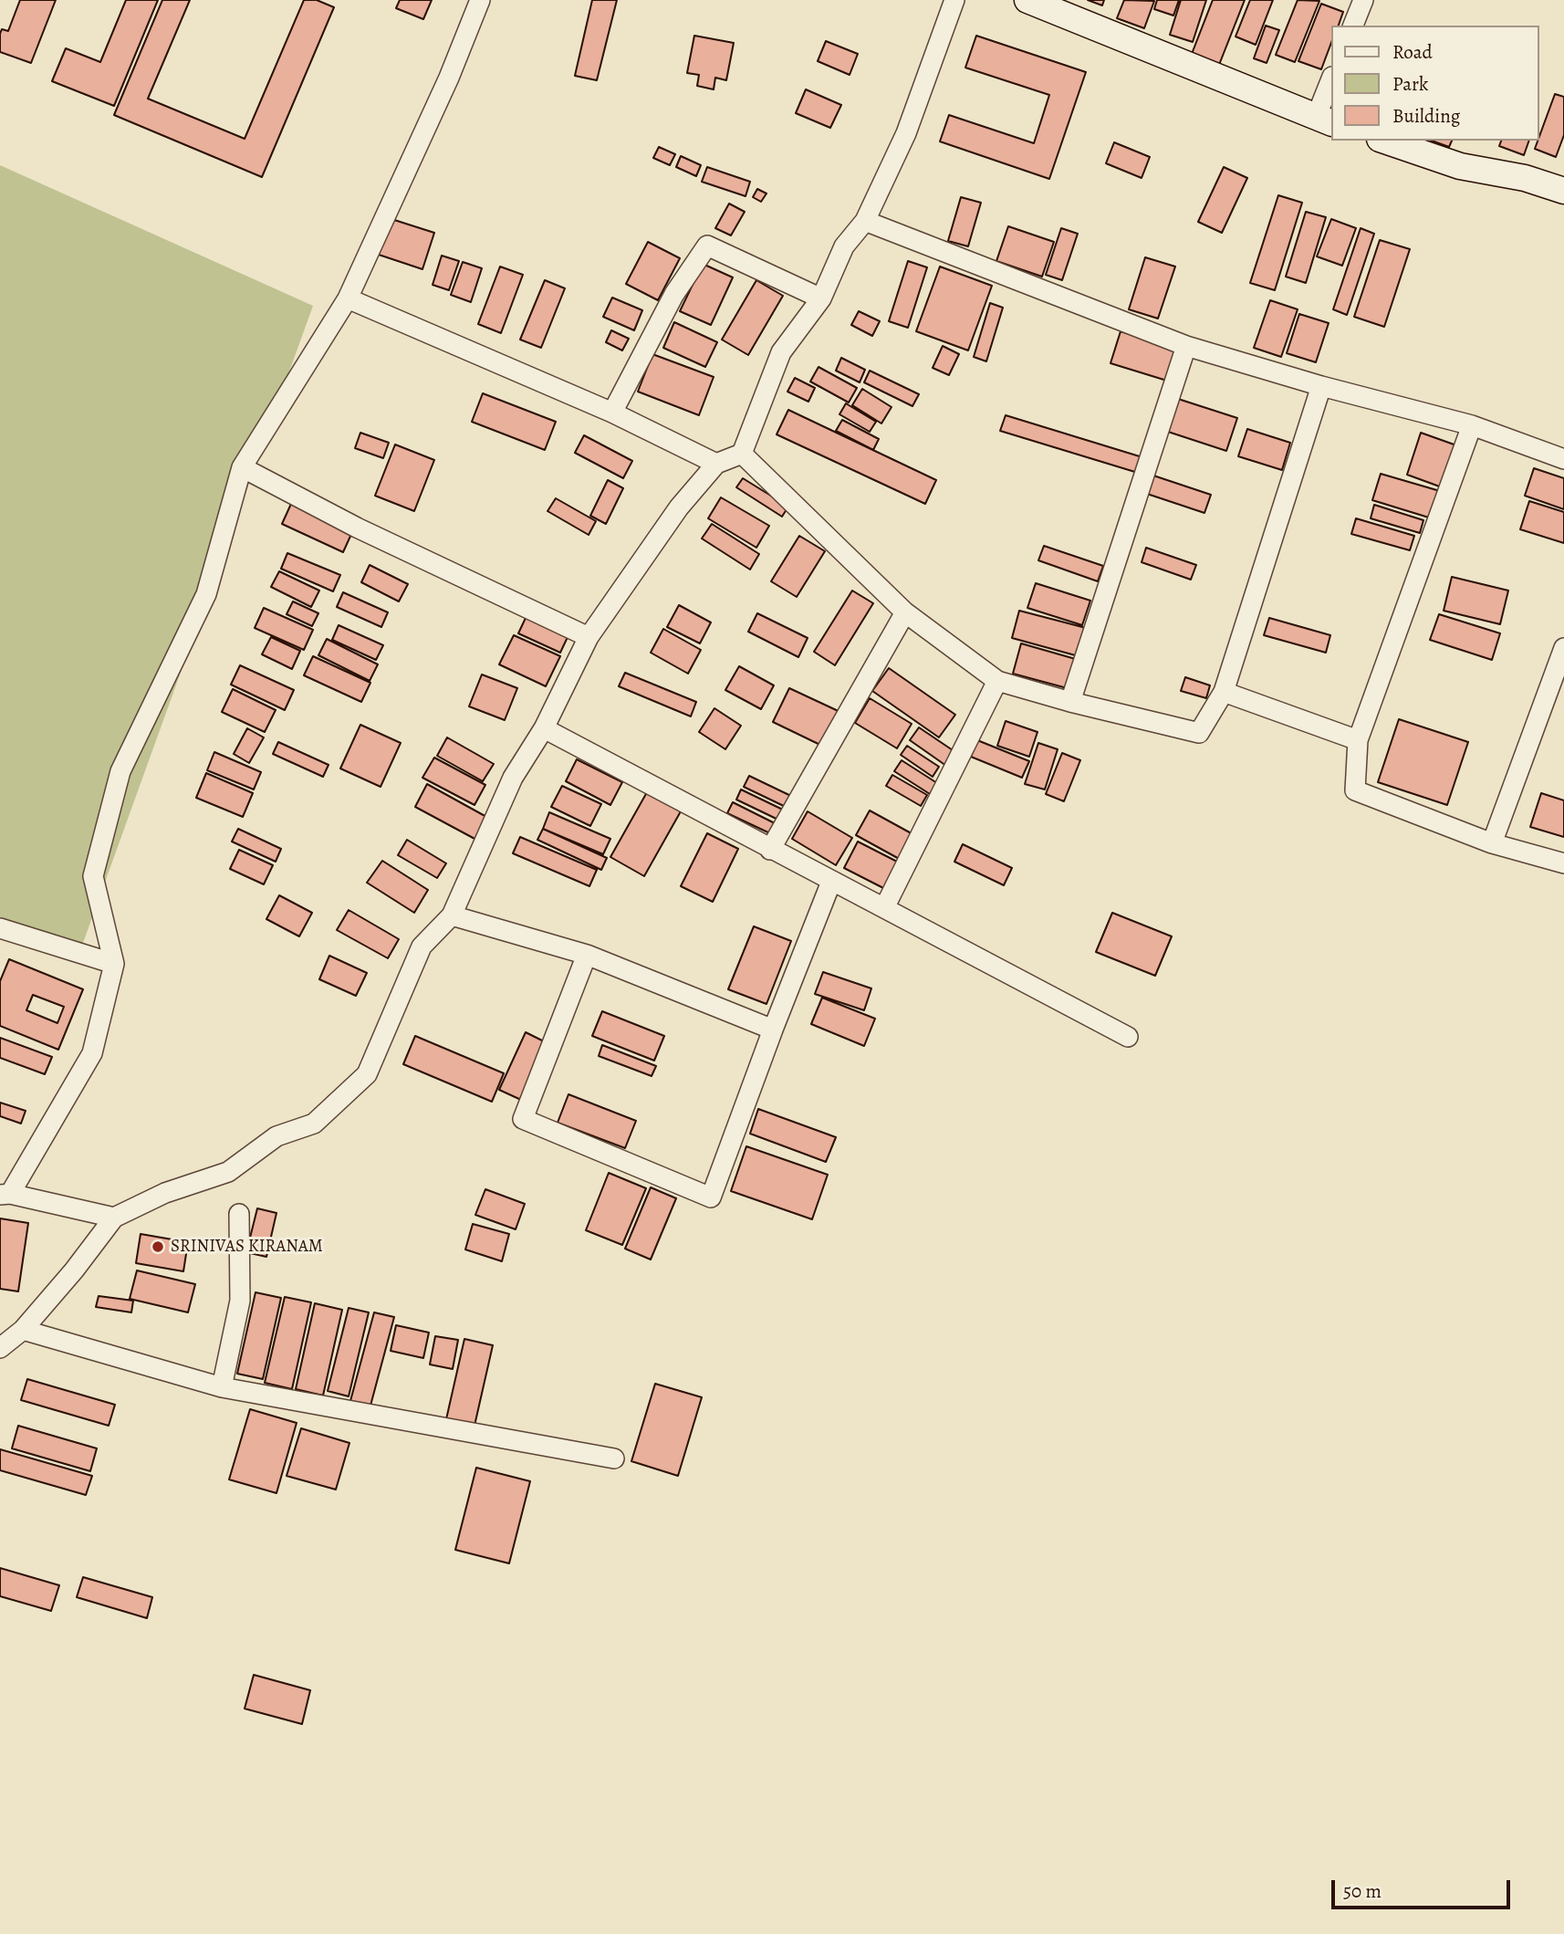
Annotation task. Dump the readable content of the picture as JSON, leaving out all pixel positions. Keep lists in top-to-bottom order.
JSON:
{
  "places": ["SRINIVAS KIRANAM"],
  "legend": ["Road", "Park", "Building"],
  "scale_bar": "50 m"
}
